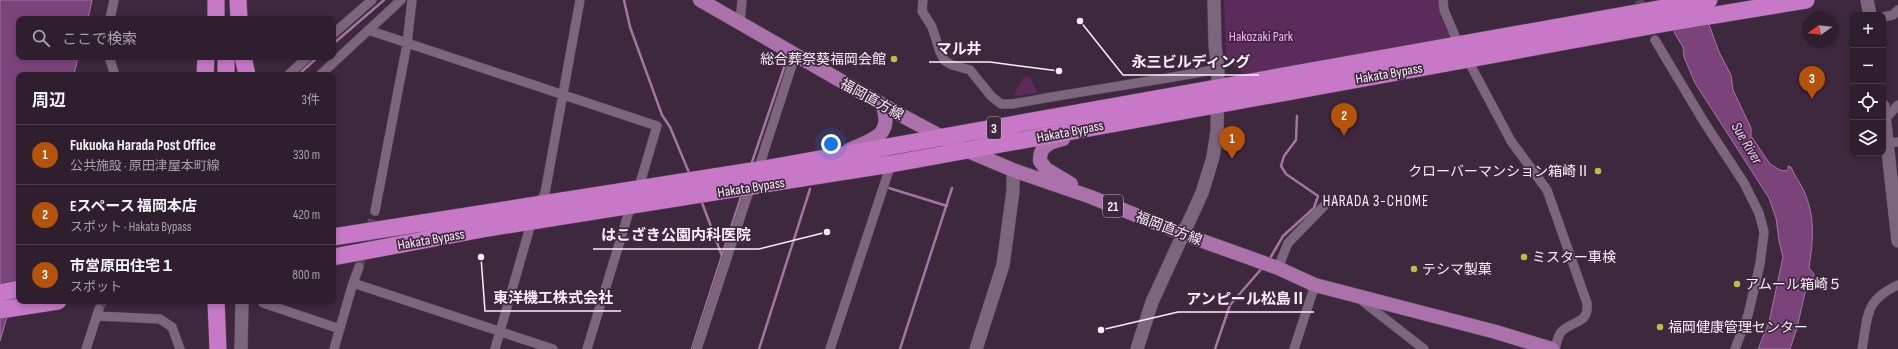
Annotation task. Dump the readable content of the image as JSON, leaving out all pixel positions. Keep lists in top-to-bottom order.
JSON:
{
  "streets": {
    "highway": ["Hakata Bypass", "3"],
    "main road": ["福岡直方線", "21"]
  },
  "crossings": [
    ["Hakata Bypass", "福岡直方線"]
  ],
  "districts": ["HARADA 3-CHOME"],
  "water": ["Sue River"],
  "parks": ["Hakozaki Park"],
  "places": [
    "永三ビルディング",
    "総合葬祭葵福岡会館",
    "マル井",
    "クローバーマンション箱崎Ⅱ",
    "はこざき公園内科医院",
    "東洋機工株式会社",
    "ミスター車検",
    "テシマ製菓",
    "アムール箱崎５",
    "福岡健康管理センター",
    "アンピール松島Ⅱ"
  ],
  "north": "left",
  "page": {
    "map_buttons": ["+", "−"],
    "search": "ここで検索",
    "pins": ["3", "2", "1"],
    "heading": ["周辺", "3件"],
    "list": [
      {
        "mark": "1",
        "name": "Fukuoka Harada Post Office",
        "note": "公共施設 · 原田津屋本町線",
        "value": "330 m"
      },
      {
        "mark": "2",
        "name": "Eスペース 福岡本店",
        "note": "スポット · Hakata Bypass",
        "value": "420 m"
      },
      {
        "mark": "3",
        "name": "市営原田住宅１",
        "note": "スポット",
        "value": "800 m"
      }
    ]
  }
}
